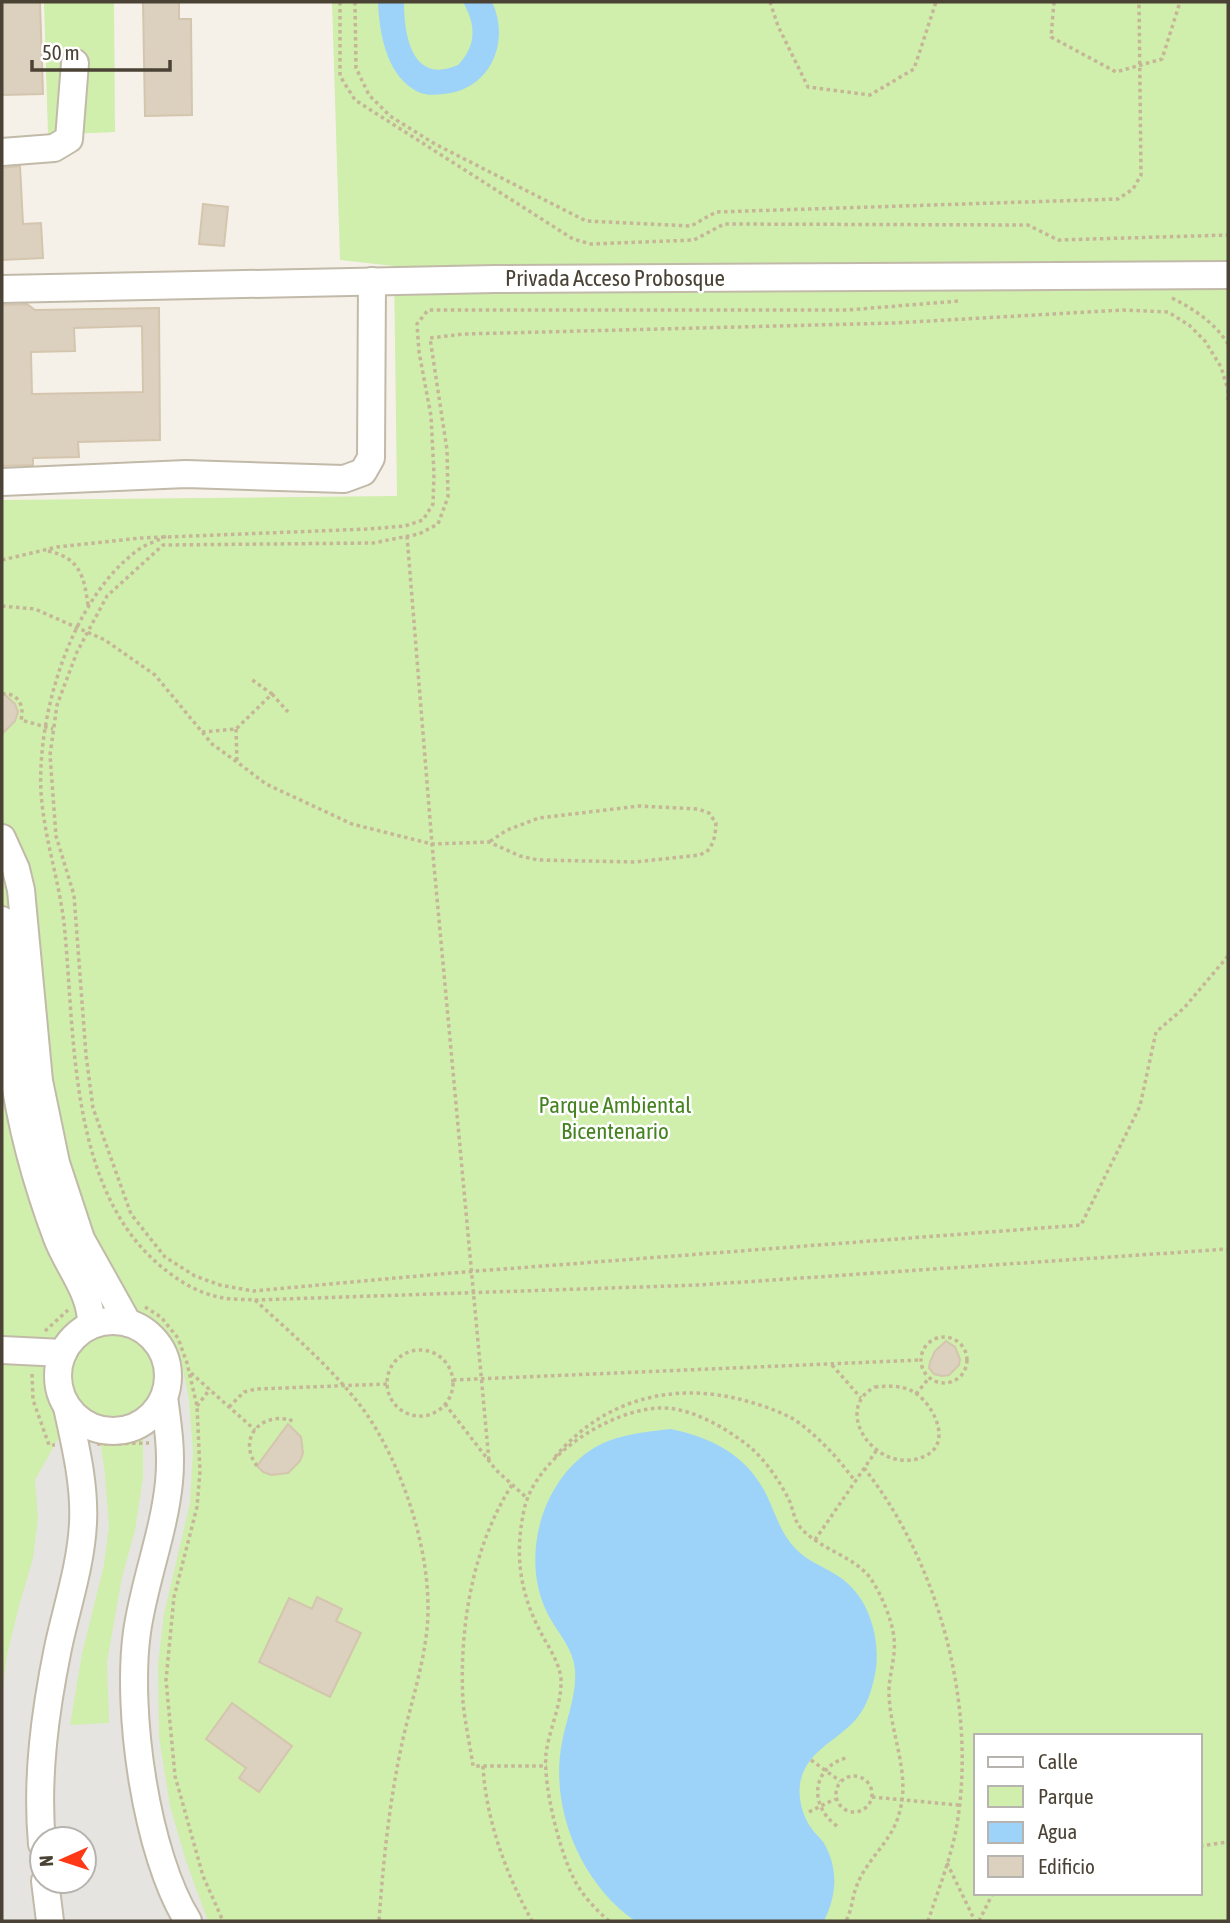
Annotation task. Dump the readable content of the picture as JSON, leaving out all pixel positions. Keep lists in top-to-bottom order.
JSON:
{
  "streets": {
    "lane": ["Privada Acceso Probosque"]
  },
  "parks": ["Parque Ambiental Bicentenario"],
  "legend": [
    "Calle",
    "Parque",
    "Agua",
    "Edificio"
  ],
  "scale_bar": "50 m",
  "north": "left"
}
